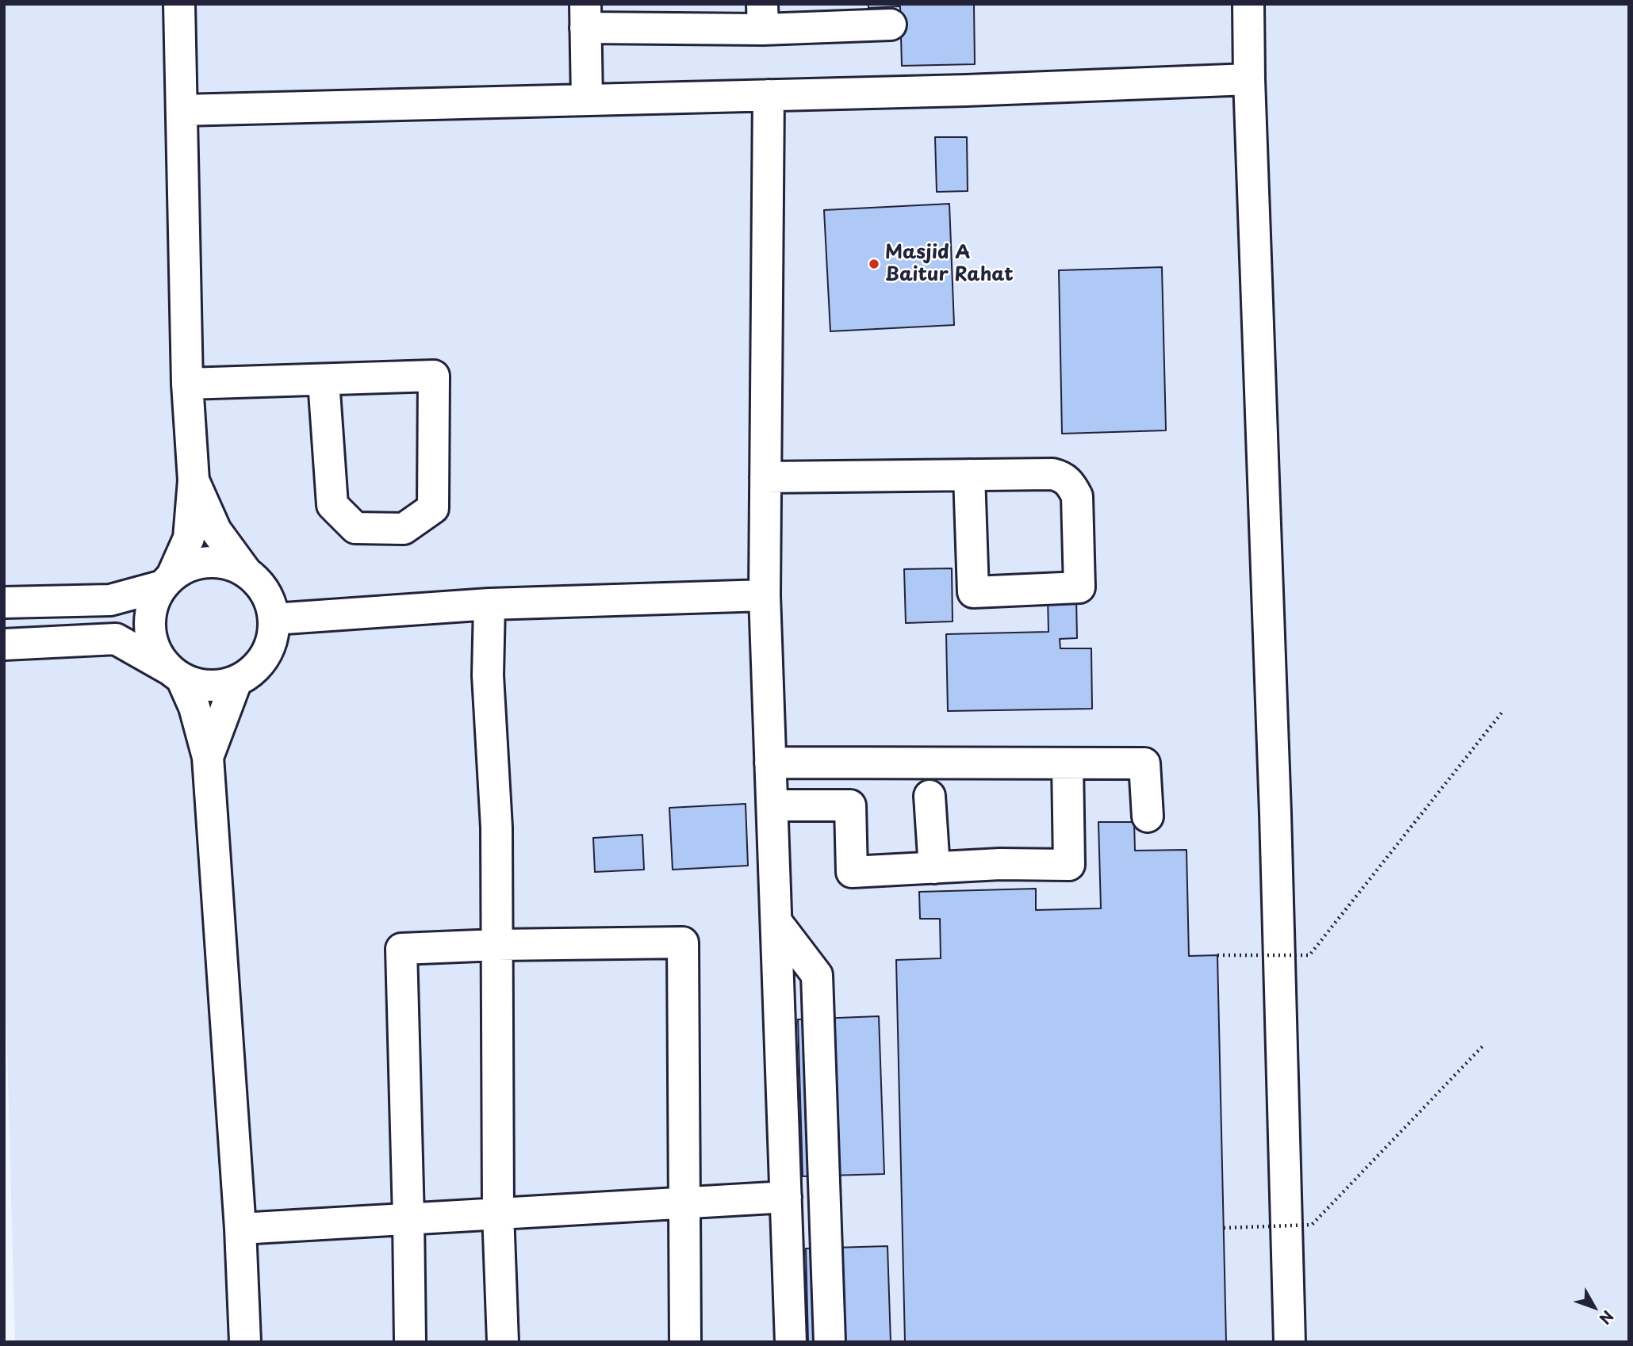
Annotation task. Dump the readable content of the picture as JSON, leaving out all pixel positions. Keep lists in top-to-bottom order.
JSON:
{
  "places": ["Masjid A Baitur Rahat"],
  "north": "bottom right"
}
